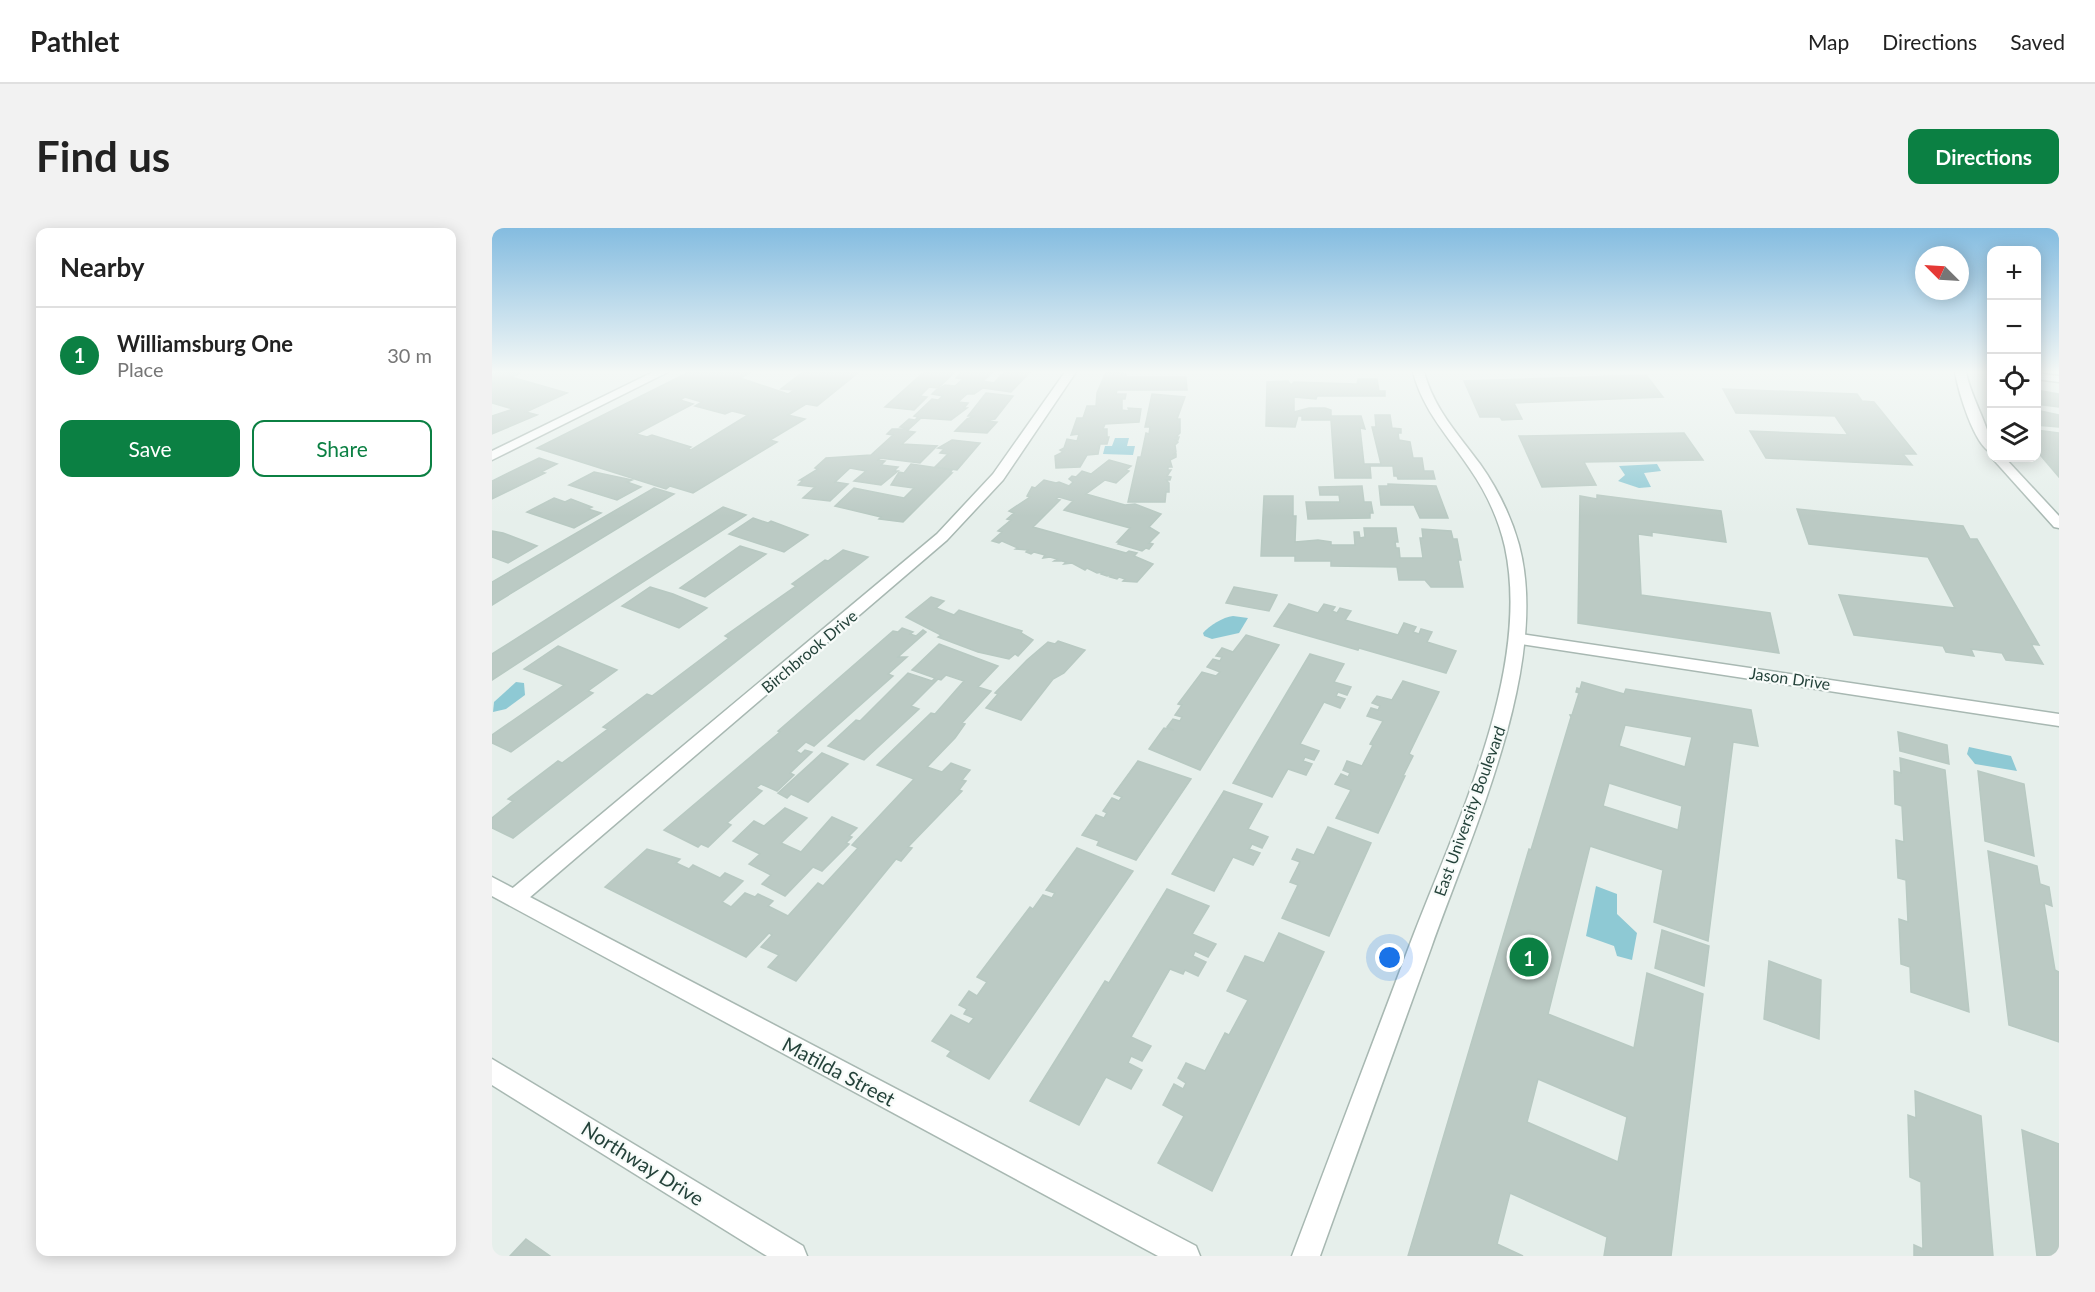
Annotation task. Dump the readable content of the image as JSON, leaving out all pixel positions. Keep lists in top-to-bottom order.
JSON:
{
  "streets": {
    "street": [
      "Birchbrook Drive",
      "Jason Drive",
      "East University Boulevard",
      "Matilda Street",
      "Northway Drive"
    ]
  },
  "crossings": [
    ["Birchbrook Drive", "Matilda Street"],
    ["Jason Drive", "East University Boulevard"]
  ],
  "north": "top left",
  "page": {
    "header": "Pathlet",
    "nav": ["Map", "Directions", "Saved"],
    "buttons": [
      "Directions",
      ["Save", "Share"]
    ],
    "title": "Find us",
    "heading": "Nearby",
    "map_buttons": ["+", "−"],
    "list": [
      {
        "mark": "1",
        "name": "Williamsburg One",
        "note": "Place",
        "value": "30 m"
      }
    ],
    "pins": "1"
  }
}
